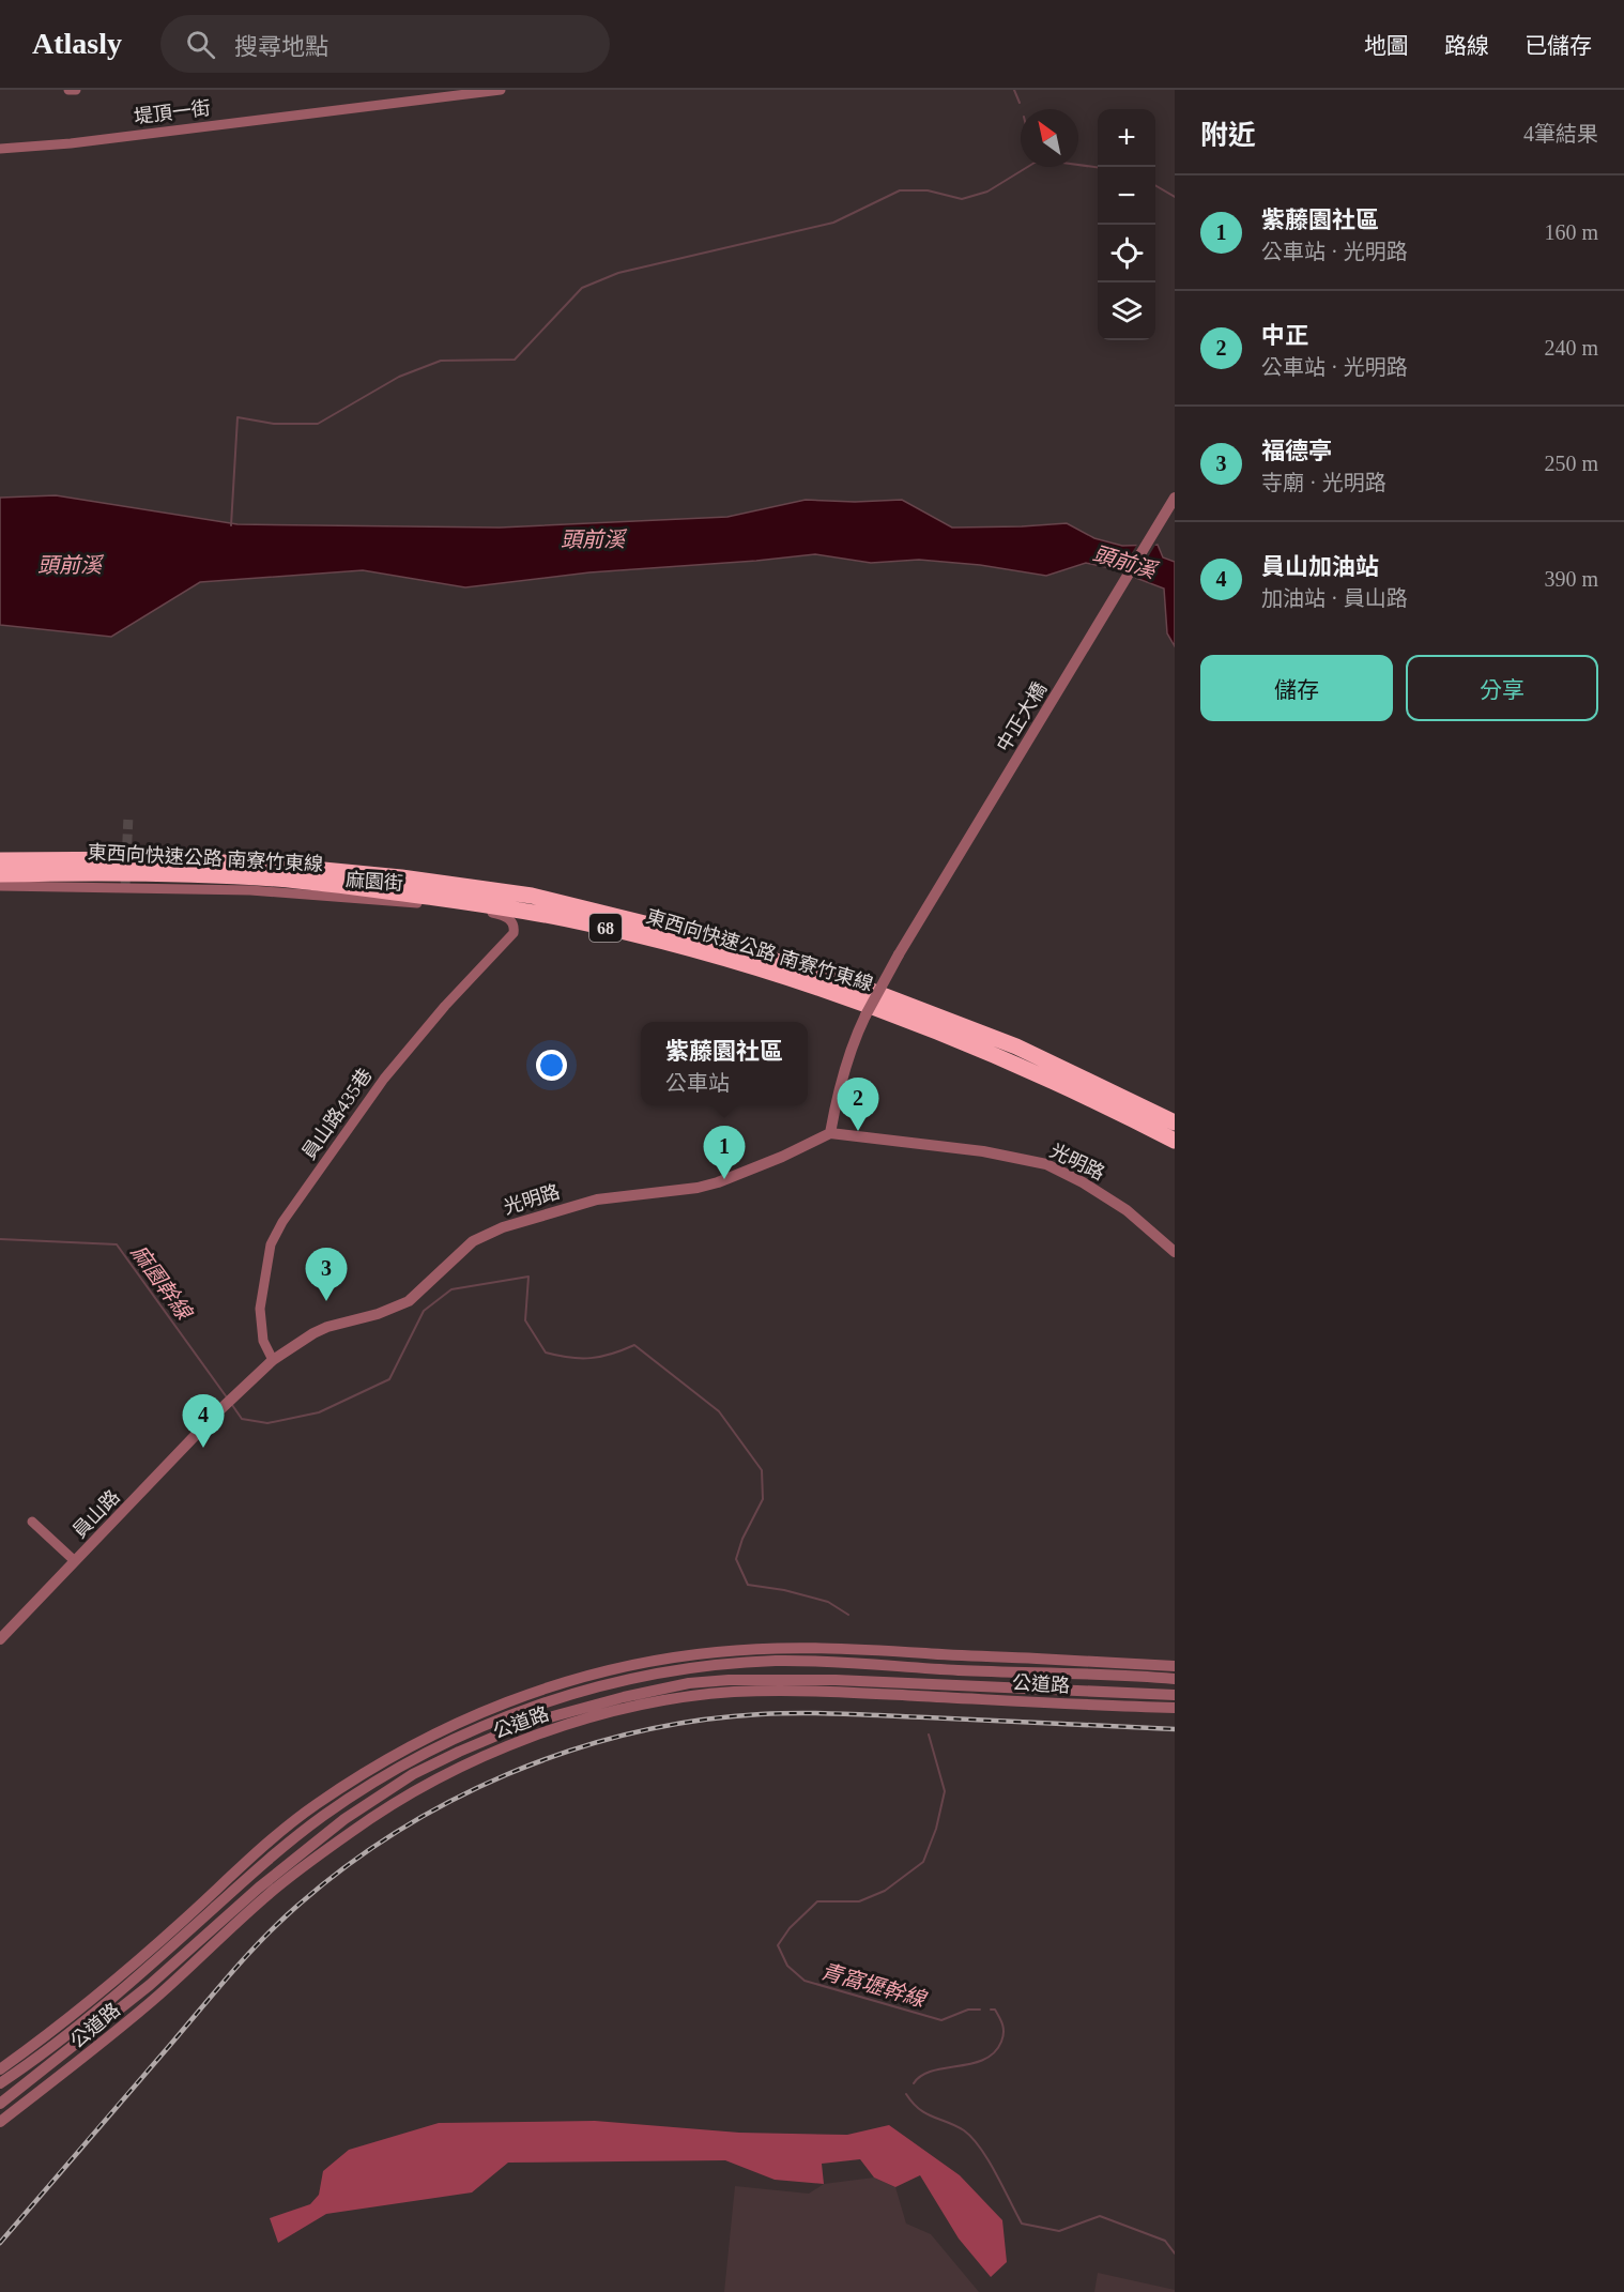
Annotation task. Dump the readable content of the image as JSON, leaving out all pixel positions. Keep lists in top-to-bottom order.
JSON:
{
  "streets": {
    "highway": ["東西向快速公路 南寮竹東線", "68"],
    "street": [
      "堤頂一街",
      "中正大橋",
      "麻園街",
      "員山路435巷",
      "光明路",
      "員山路",
      "公道路"
    ]
  },
  "crossings": [
    ["中正大橋", "光明路"],
    ["麻園街", "員山路435巷"],
    ["員山路435巷", "光明路"],
    ["員山路435巷", "員山路"],
    ["光明路", "員山路"]
  ],
  "water": ["頭前溪", "麻園幹線", "青窩壢幹線"],
  "north": "top left",
  "page": {
    "header": "Atlasly",
    "search": "搜尋地點",
    "nav": ["地圖", "路線", "已儲存"],
    "heading": ["附近", "4筆結果"],
    "map_buttons": ["+", "−"],
    "list": [
      {
        "mark": "1",
        "name": "紫藤園社區",
        "note": "公車站 · 光明路",
        "value": "160 m"
      },
      {
        "mark": "2",
        "name": "中正",
        "note": "公車站 · 光明路",
        "value": "240 m"
      },
      {
        "mark": "3",
        "name": "福德亭",
        "note": "寺廟 · 光明路",
        "value": "250 m"
      },
      {
        "mark": "4",
        "name": "員山加油站",
        "note": "加油站 · 員山路",
        "value": "390 m"
      }
    ],
    "buttons": ["儲存", "分享"],
    "popup": ["紫藤園社區", "公車站"],
    "pins": [
      "2",
      "1",
      "3",
      "4"
    ]
  }
}
